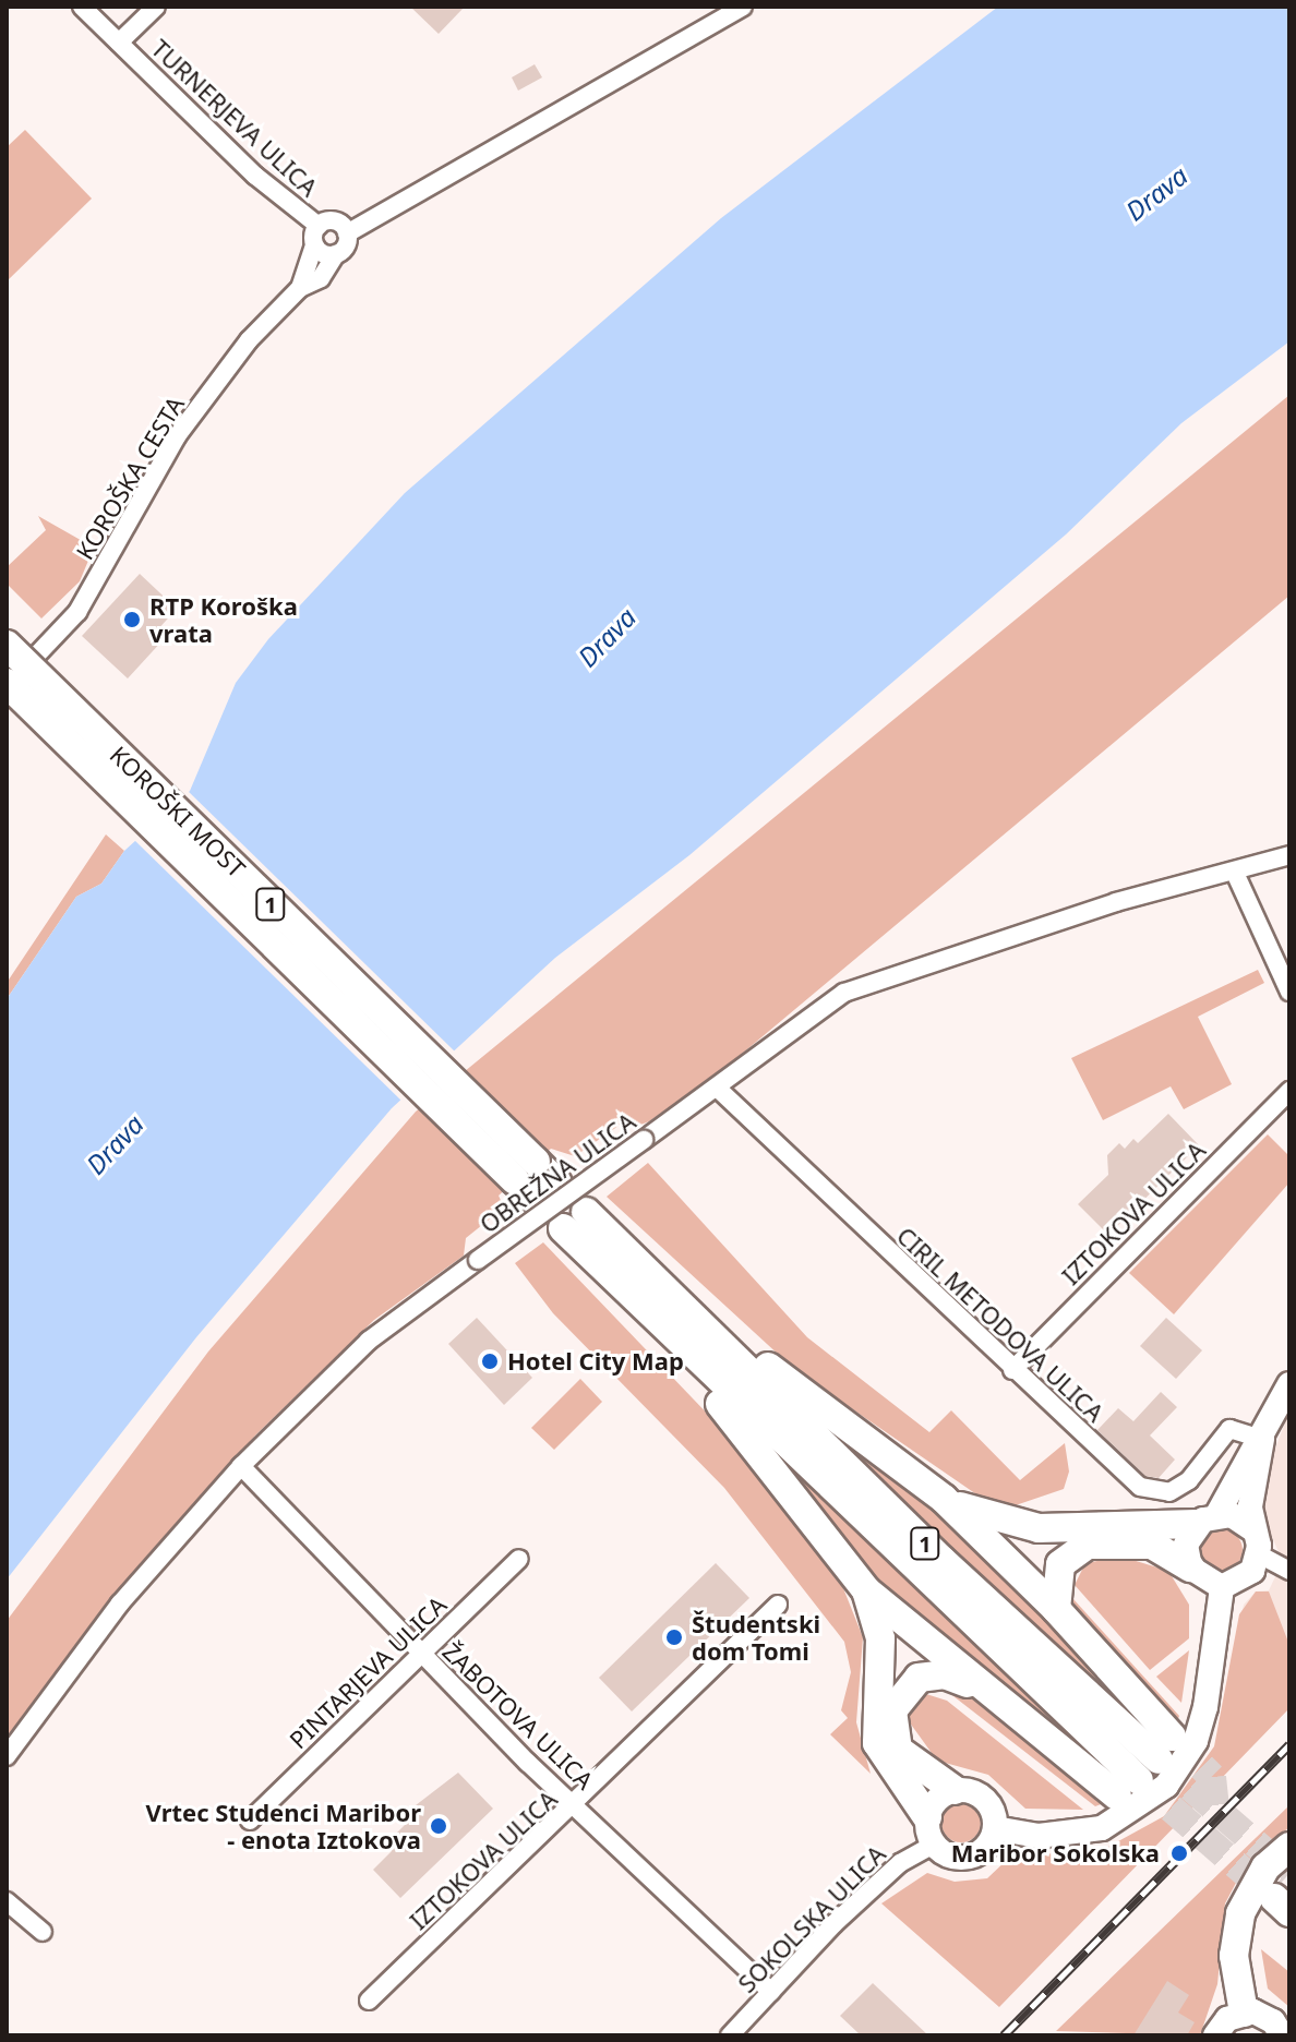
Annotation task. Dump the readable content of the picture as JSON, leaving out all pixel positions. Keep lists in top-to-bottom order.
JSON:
{
  "streets": {
    "main road": ["KOROŠKI MOST", "1"],
    "street": [
      "TURNERJEVA ULICA",
      "KOROŠKA CESTA",
      "OBREŽNA ULICA",
      "IZTOKOVA ULICA",
      "CIRIL METODOVA ULICA",
      "PINTARJEVA ULICA",
      "ŽABOTOVA ULICA",
      "SOKOLSKA ULICA"
    ]
  },
  "crossings": [
    ["TURNERJEVA ULICA", "KOROŠKA CESTA"],
    ["KOROŠKA CESTA", "KOROŠKI MOST"],
    ["OBREŽNA ULICA", "CIRIL METODOVA ULICA"],
    ["OBREŽNA ULICA", "ŽABOTOVA ULICA"],
    ["IZTOKOVA ULICA", "CIRIL METODOVA ULICA"],
    ["IZTOKOVA ULICA", "ŽABOTOVA ULICA"],
    ["PINTARJEVA ULICA", "ŽABOTOVA ULICA"],
    ["ŽABOTOVA ULICA", "SOKOLSKA ULICA"]
  ],
  "water": ["Drava"],
  "places": [
    "RTP Koroška vrata",
    "Hotel City Map",
    "Študentski dom Tomi",
    "Vrtec Studenci Maribor - enota Iztokova",
    "Maribor Sokolska"
  ]
}
